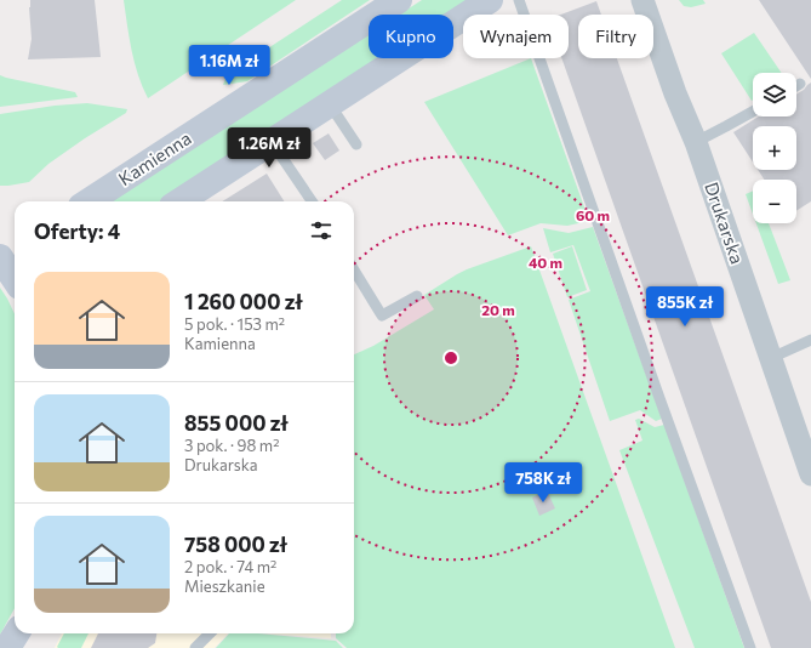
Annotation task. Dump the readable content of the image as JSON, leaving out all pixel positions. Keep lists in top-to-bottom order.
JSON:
{
  "streets": {
    "street": ["Kamienna", "Drukarska"]
  },
  "page": {
    "chip": ["Kupno", "Wynajem", "Filtry"],
    "price": [
      "1.16M zł",
      "1.26M zł",
      "855K zł",
      "758K zł"
    ],
    "map_buttons": ["+", "−"],
    "heading": "Oferty: 4",
    "list": [
      {
        "name": "1 260 000 zł",
        "note": "5 pok. · 153 m² · Kamienna"
      },
      {
        "name": "855 000 zł",
        "note": "3 pok. · 98 m² · Drukarska"
      },
      {
        "name": "758 000 zł",
        "note": "2 pok. · 74 m² · Mieszkanie"
      }
    ]
  },
  "rings": ["60 m", "40 m", "20 m"]
}
